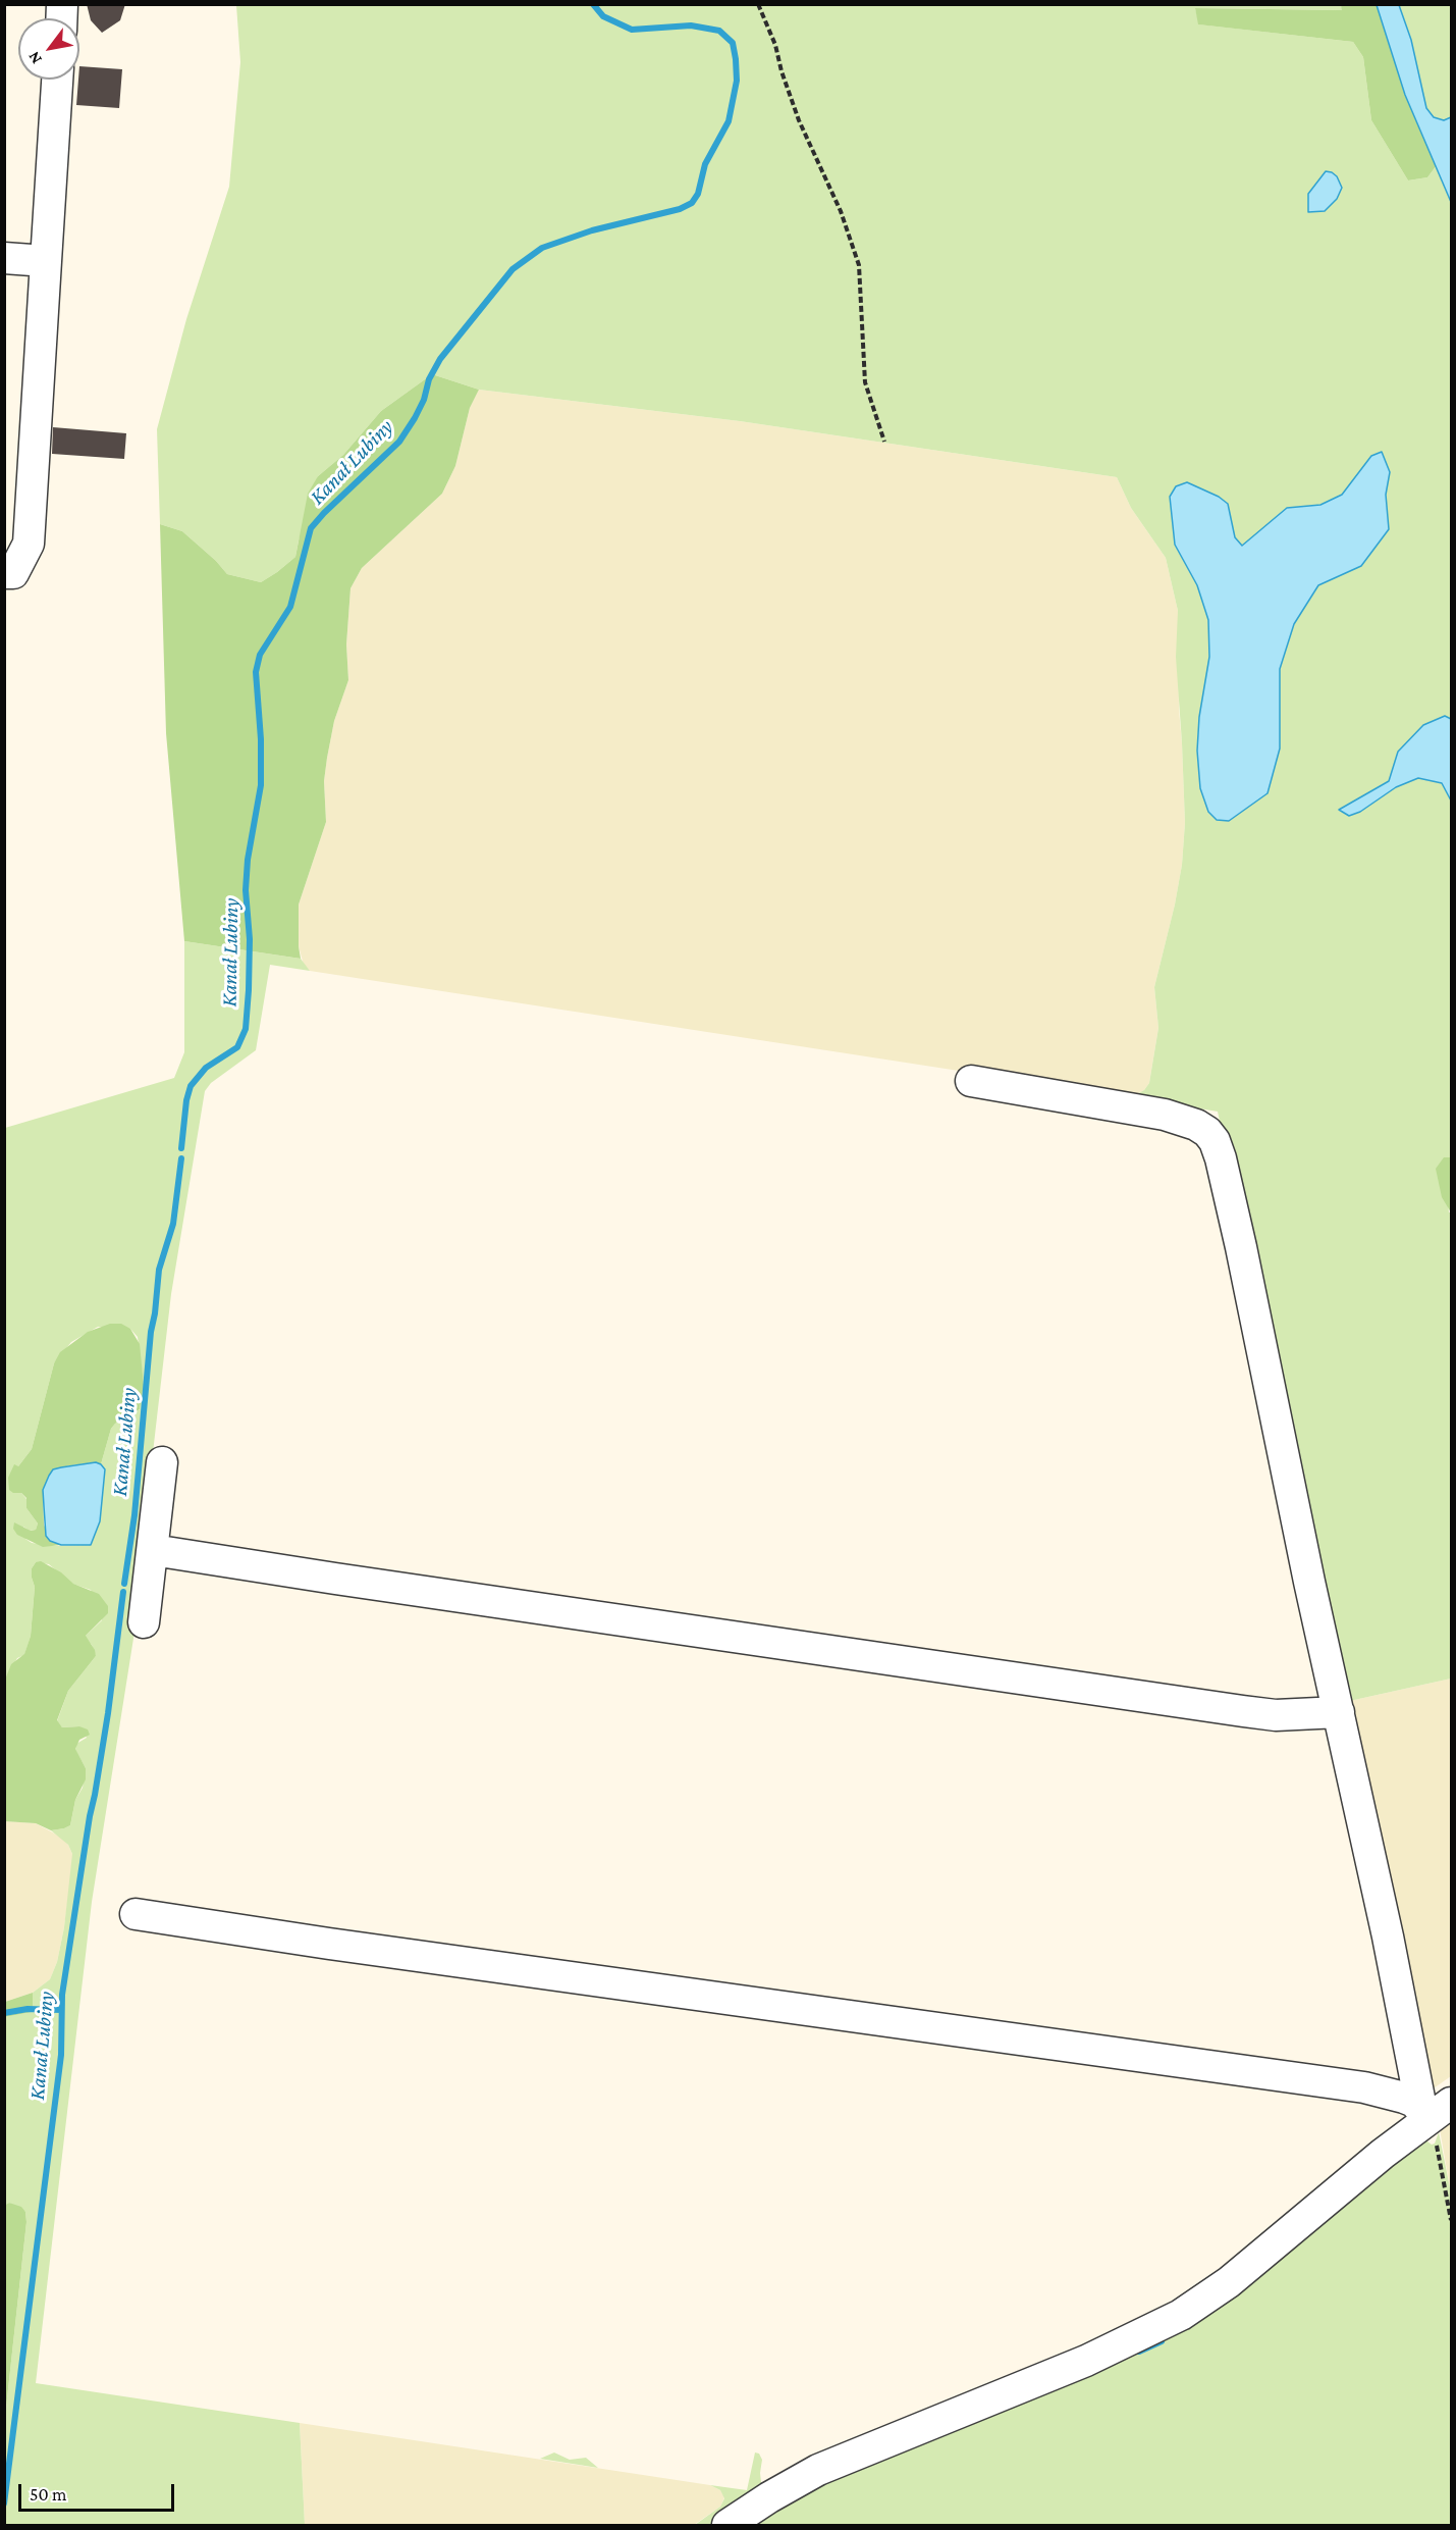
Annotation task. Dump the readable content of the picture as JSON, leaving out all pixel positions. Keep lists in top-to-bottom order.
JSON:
{
  "water": ["Kanał Lubiny"],
  "scale_bar": "50 m",
  "north": "bottom left"
}
